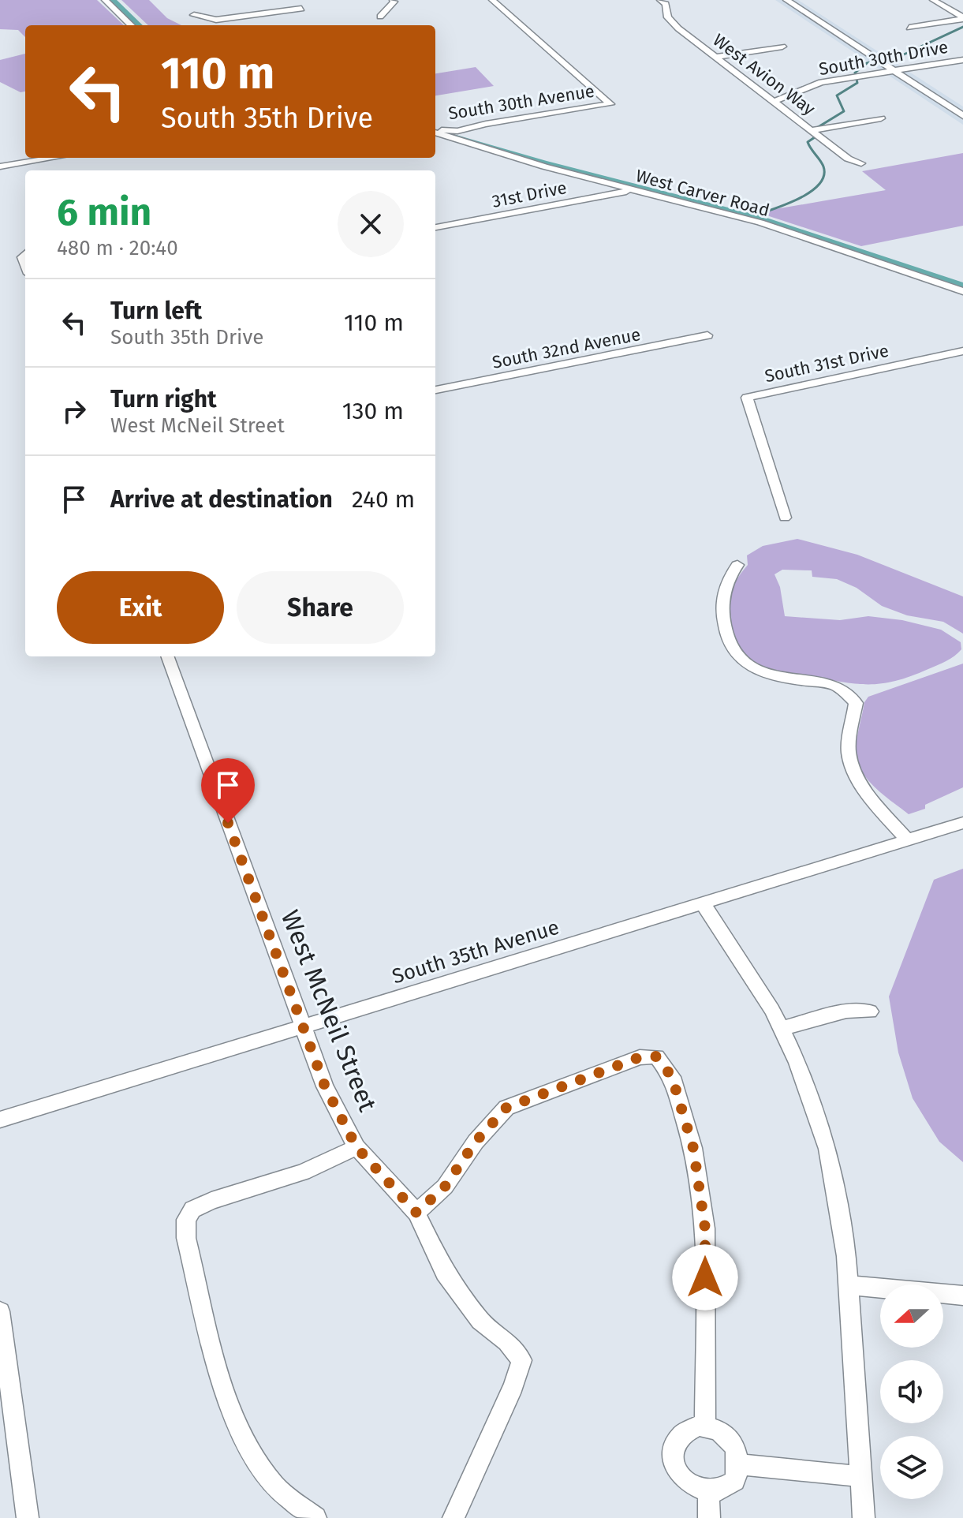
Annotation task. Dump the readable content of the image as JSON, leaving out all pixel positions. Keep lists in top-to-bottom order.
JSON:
{
  "streets": {
    "street": [
      "South 30th Drive",
      "West Avion Way",
      "South 30th Avenue",
      "West Carver Road",
      "31st Drive",
      "South 32nd Avenue",
      "South 31st Drive",
      "South 35th Avenue",
      "West McNeil Street"
    ]
  },
  "crossings": [
    ["South 30th Drive", "West Avion Way"],
    ["West Carver Road", "31st Drive"],
    ["South 35th Avenue", "West McNeil Street"]
  ],
  "north": "left",
  "page": {
    "turn": ["110 m", "South 35th Drive"],
    "heading": ["6 min", "480 m · 20:40"],
    "list": [
      {
        "name": "Turn left",
        "note": "South 35th Drive",
        "value": "110 m"
      },
      {
        "name": "Turn right",
        "note": "West McNeil Street",
        "value": "130 m"
      },
      {
        "name": "Arrive at destination",
        "value": "240 m"
      }
    ],
    "buttons": ["Exit", "Share"]
  }
}
